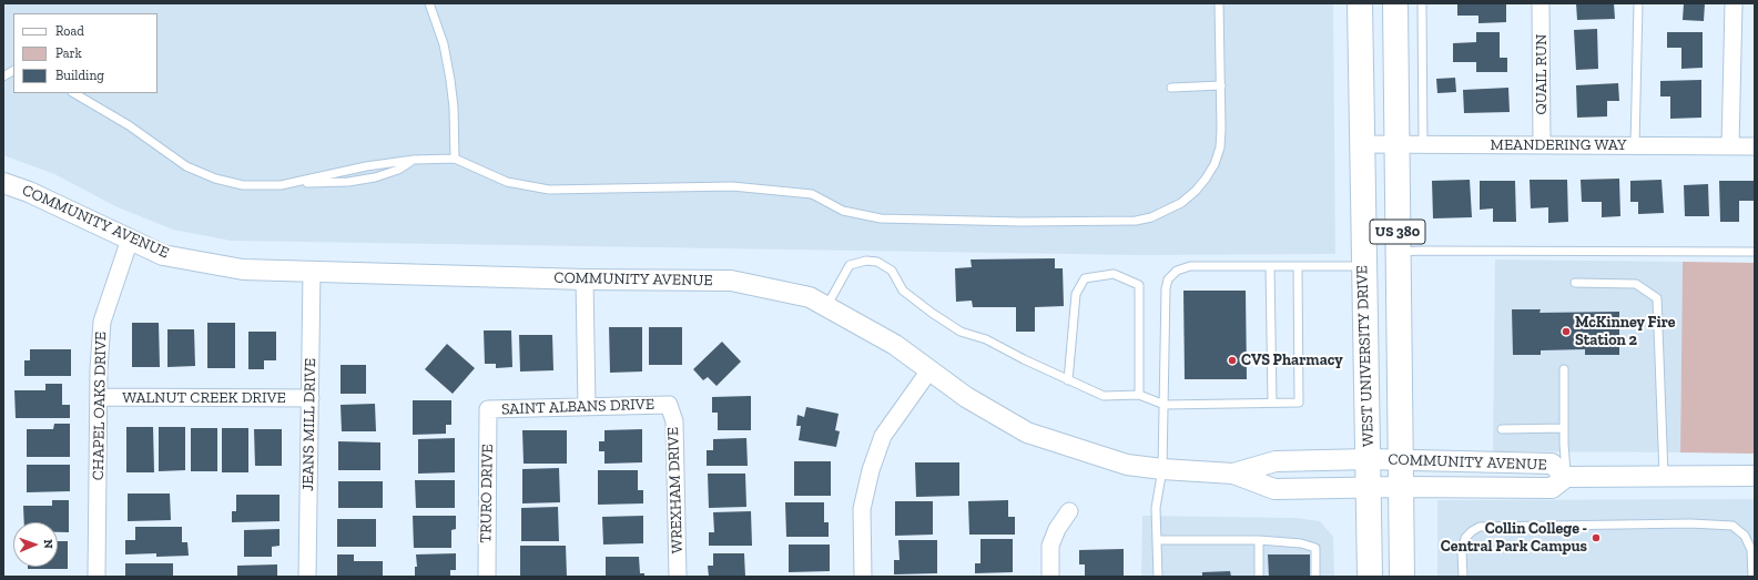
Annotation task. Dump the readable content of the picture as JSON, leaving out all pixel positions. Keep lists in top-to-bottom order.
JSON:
{
  "streets": {
    "highway": ["US 380", "WEST UNIVERSITY DRIVE"],
    "street": [
      "QUAIL RUN",
      "MEANDERING WAY",
      "COMMUNITY AVENUE",
      "WALNUT CREEK DRIVE",
      "CHAPEL OAKS DRIVE",
      "SAINT ALBANS DRIVE",
      "JEANS MILL DRIVE",
      "WREXHAM DRIVE",
      "TRURO DRIVE"
    ]
  },
  "crossings": [
    ["QUAIL RUN", "MEANDERING WAY"],
    ["MEANDERING WAY", "WEST UNIVERSITY DRIVE"],
    ["COMMUNITY AVENUE", "WEST UNIVERSITY DRIVE"],
    ["COMMUNITY AVENUE", "CHAPEL OAKS DRIVE"],
    ["COMMUNITY AVENUE", "JEANS MILL DRIVE"],
    ["WALNUT CREEK DRIVE", "CHAPEL OAKS DRIVE"],
    ["WALNUT CREEK DRIVE", "JEANS MILL DRIVE"],
    ["SAINT ALBANS DRIVE", "WREXHAM DRIVE"],
    ["SAINT ALBANS DRIVE", "TRURO DRIVE"]
  ],
  "places": ["McKinney Fire Station 2", "CVS Pharmacy", "Collin College - Central Park Campus"],
  "legend": ["Road", "Park", "Building"],
  "north": "right"
}
